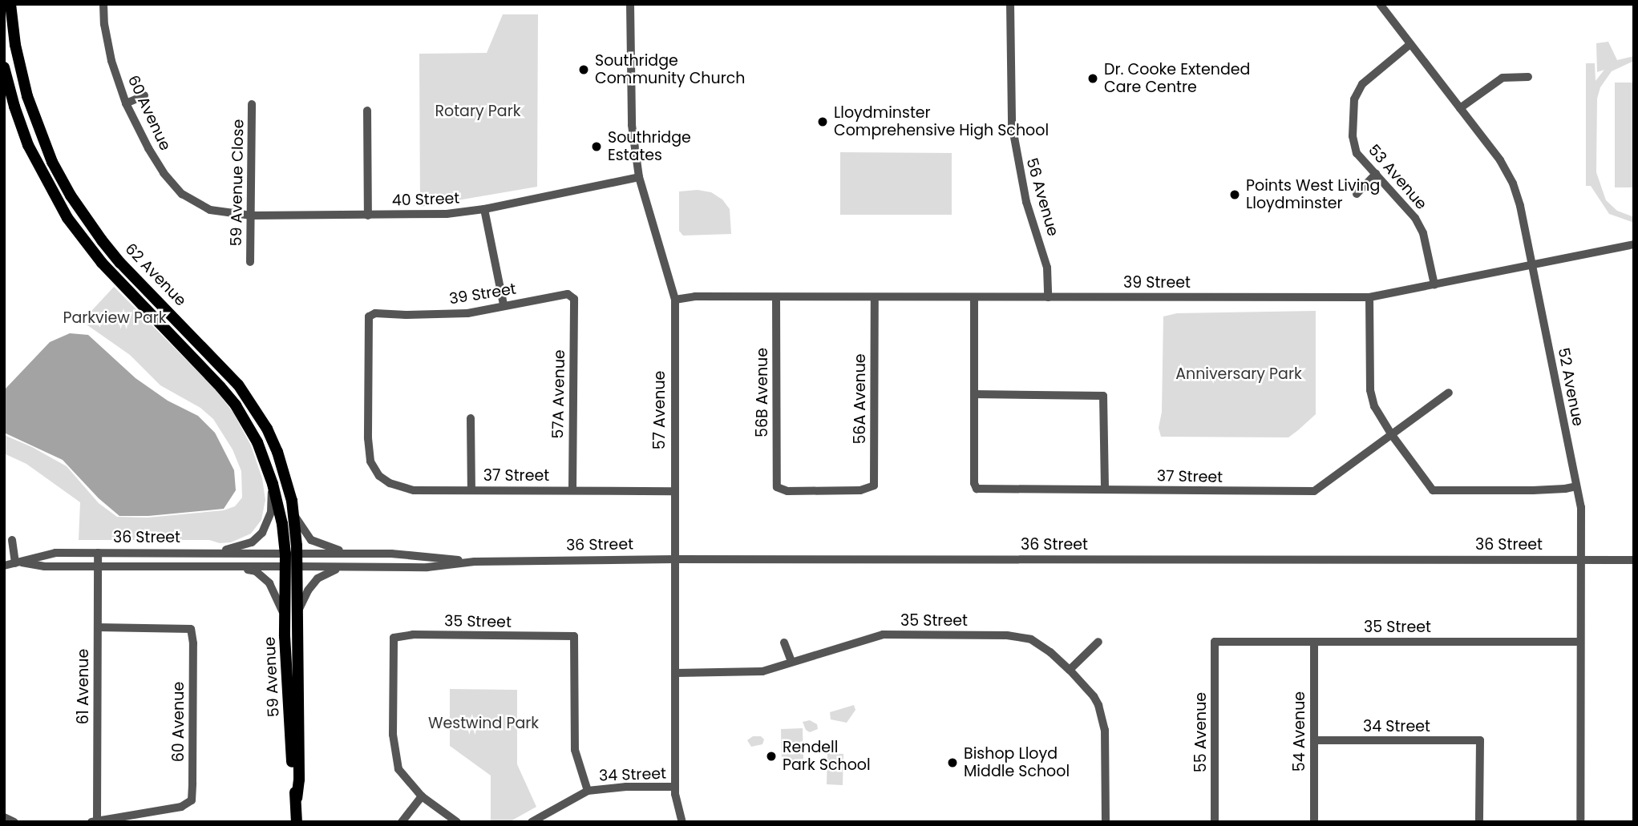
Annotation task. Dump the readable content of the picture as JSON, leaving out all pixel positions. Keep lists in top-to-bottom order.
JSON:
{
  "streets": {
    "main road": ["62 Avenue", "59 Avenue"],
    "street": [
      "60 Avenue",
      "53 Avenue",
      "59 Avenue Close",
      "56 Avenue",
      "40 Street",
      "39 Street",
      "52 Avenue",
      "56B Avenue",
      "57A Avenue",
      "56A Avenue",
      "57 Avenue",
      "37 Street",
      "36 Street",
      "35 Street",
      "61 Avenue",
      "34 Street",
      "54 Avenue",
      "55 Avenue"
    ]
  },
  "crossings": [
    ["60 Avenue", "40 Street"],
    ["60 Avenue", "61 Avenue"],
    ["53 Avenue", "39 Street"],
    ["53 Avenue", "52 Avenue"],
    ["59 Avenue Close", "40 Street"],
    ["56 Avenue", "39 Street"],
    ["40 Street", "57 Avenue"],
    ["62 Avenue", "36 Street"],
    ["62 Avenue", "59 Avenue"],
    ["39 Street", "52 Avenue"],
    ["39 Street", "56B Avenue"],
    ["39 Street", "57A Avenue"],
    ["39 Street", "56A Avenue"],
    ["39 Street", "57 Avenue"],
    ["39 Street", "37 Street"],
    ["52 Avenue", "36 Street"],
    ["52 Avenue", "35 Street"],
    ["56B Avenue", "56A Avenue"],
    ["57A Avenue", "37 Street"],
    ["57 Avenue", "37 Street"],
    ["57 Avenue", "36 Street"],
    ["57 Avenue", "35 Street"],
    ["57 Avenue", "34 Street"],
    ["36 Street", "59 Avenue"],
    ["36 Street", "61 Avenue"],
    ["35 Street", "34 Street"],
    ["35 Street", "54 Avenue"],
    ["35 Street", "55 Avenue"],
    ["34 Street", "54 Avenue"]
  ],
  "parks": [
    "Rotary Park",
    "Parkview Park",
    "Anniversary Park",
    "Westwind Park"
  ],
  "places": [
    "Southridge Community Church",
    "Dr. Cooke Extended Care Centre",
    "Lloydminster Comprehensive High School",
    "Southridge Estates",
    "Points West Living Lloydminster",
    "Rendell Park School",
    "Bishop Lloyd Middle School"
  ]
}
